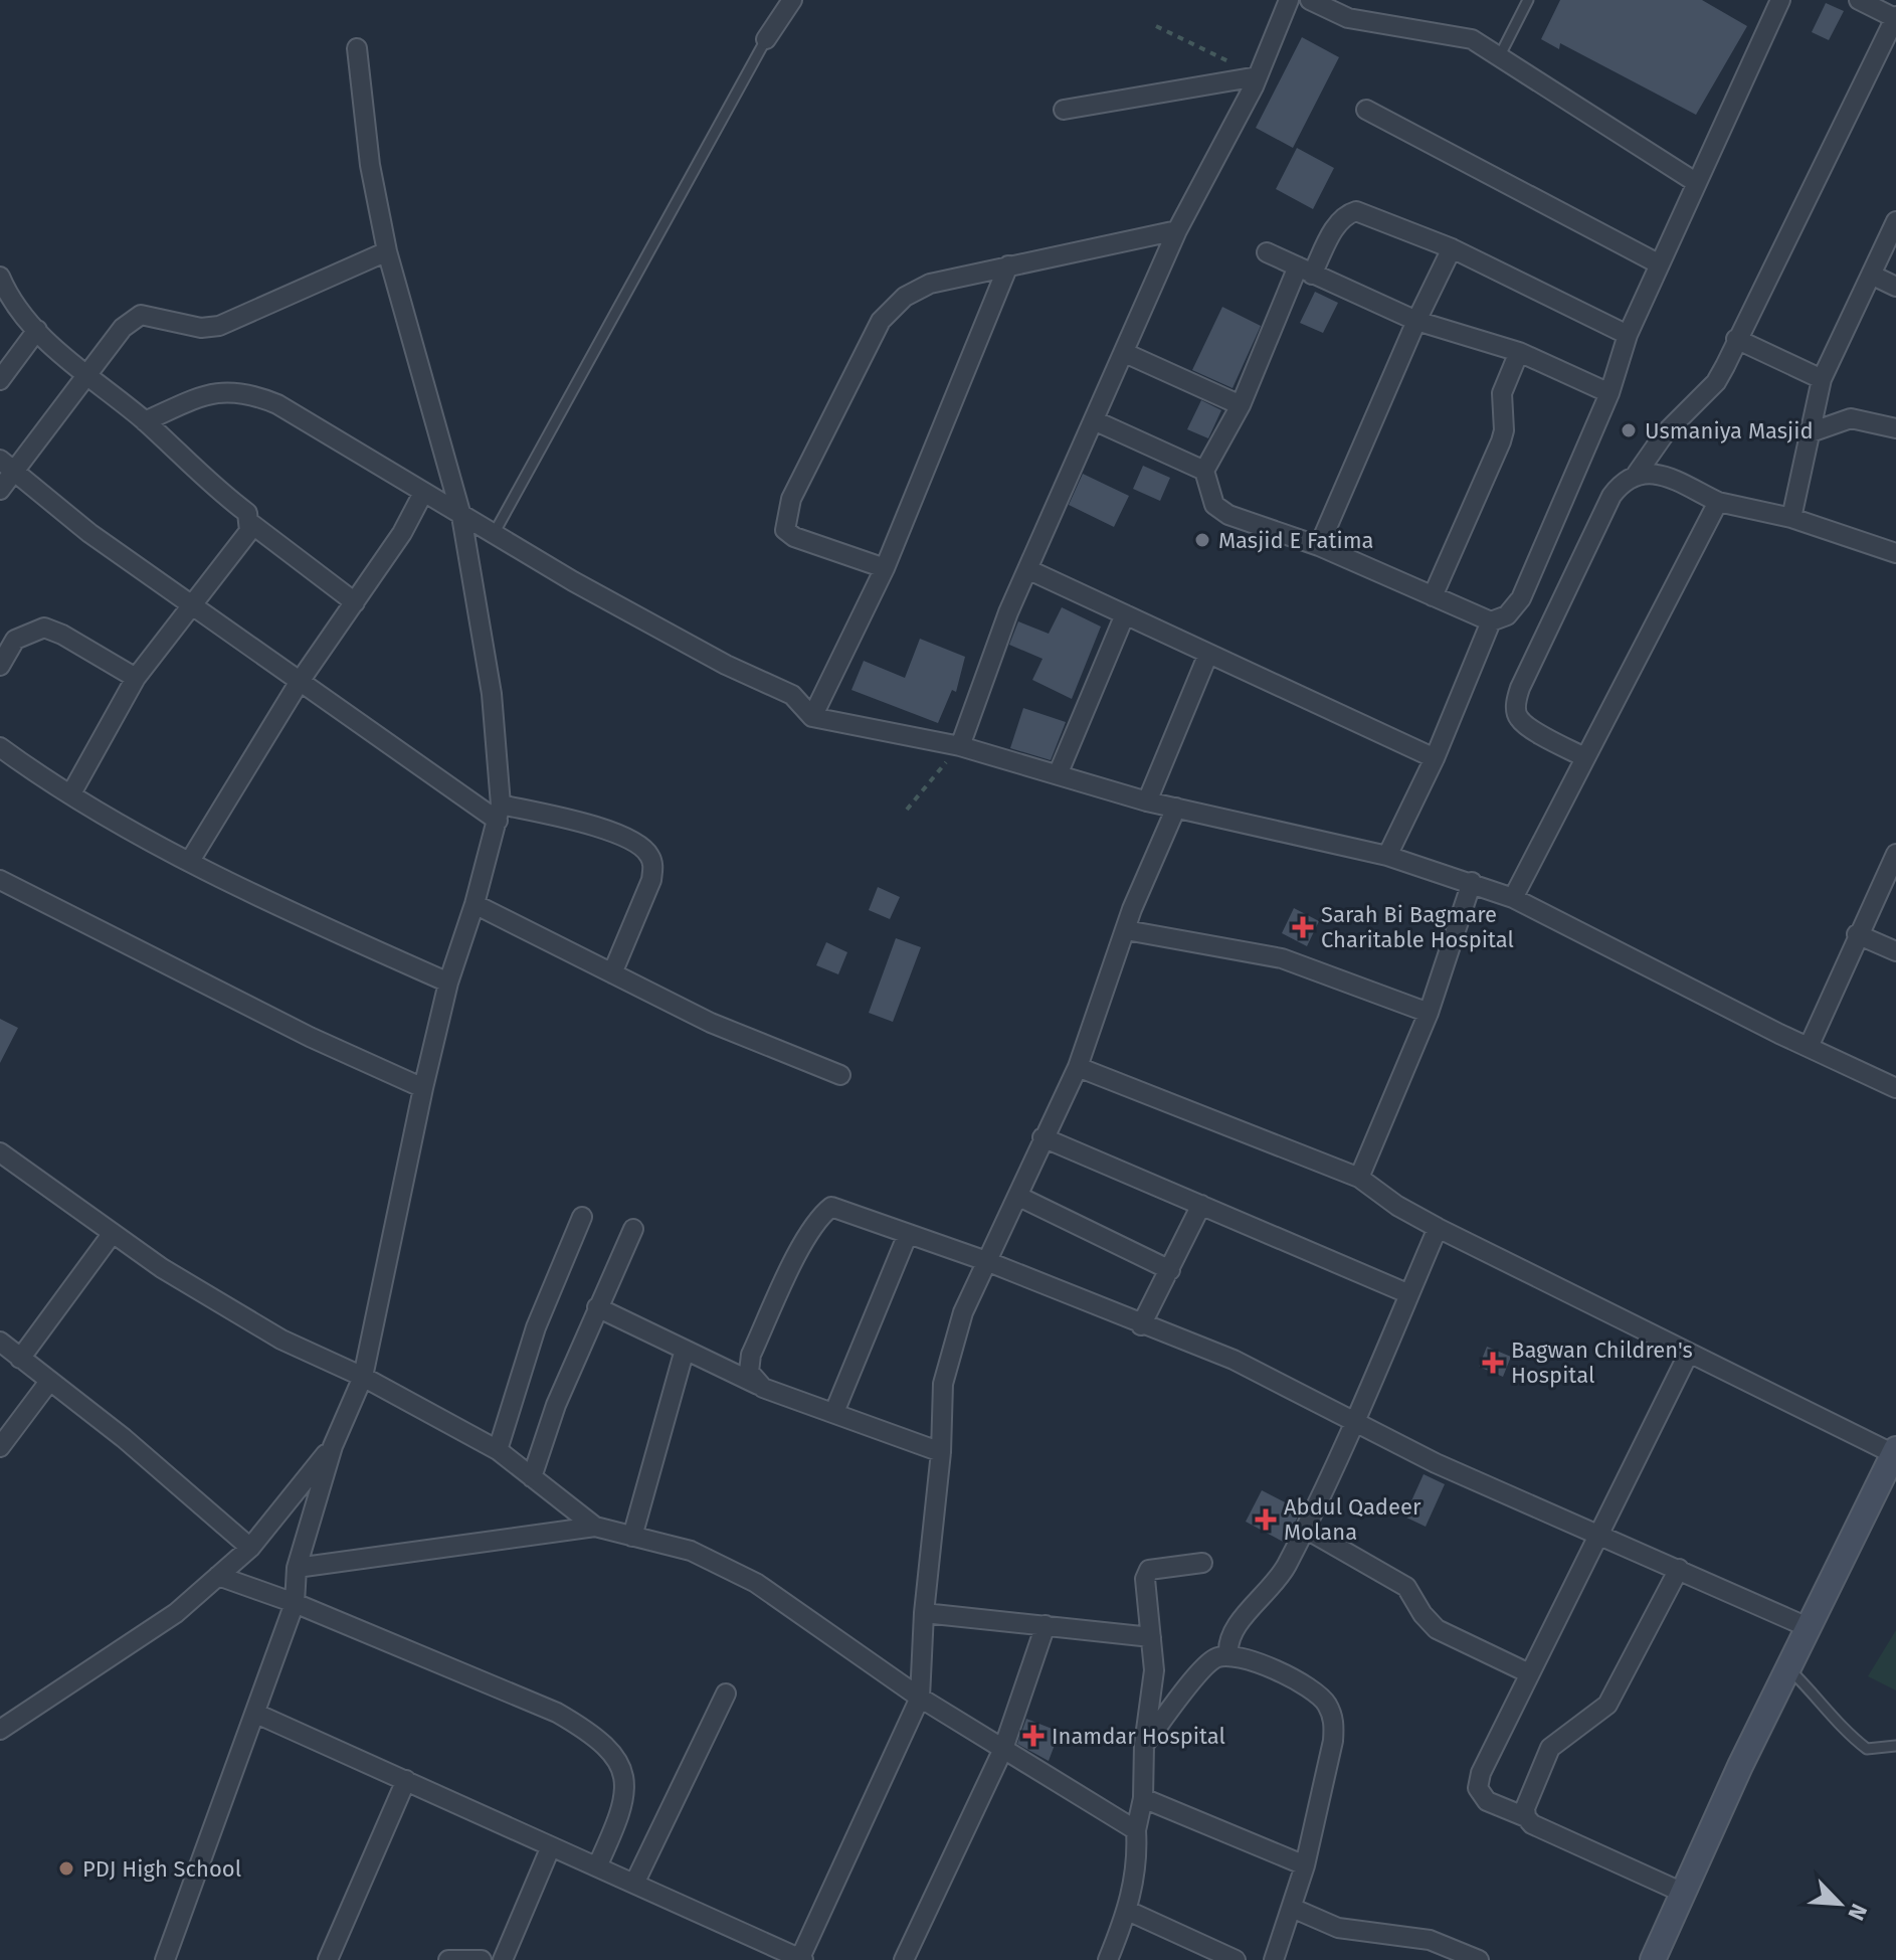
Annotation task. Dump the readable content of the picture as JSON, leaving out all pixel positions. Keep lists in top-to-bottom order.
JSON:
{
  "places": {
    "other": ["Usmaniya Masjid", "Masjid E Fatima", "PDJ High School"],
    "health": [
      "Sarah Bi Bagmare Charitable Hospital",
      "Bagwan Children's Hospital",
      "Abdul Qadeer Molana",
      "Inamdar Hospital"
    ]
  },
  "north": "bottom right"
}
